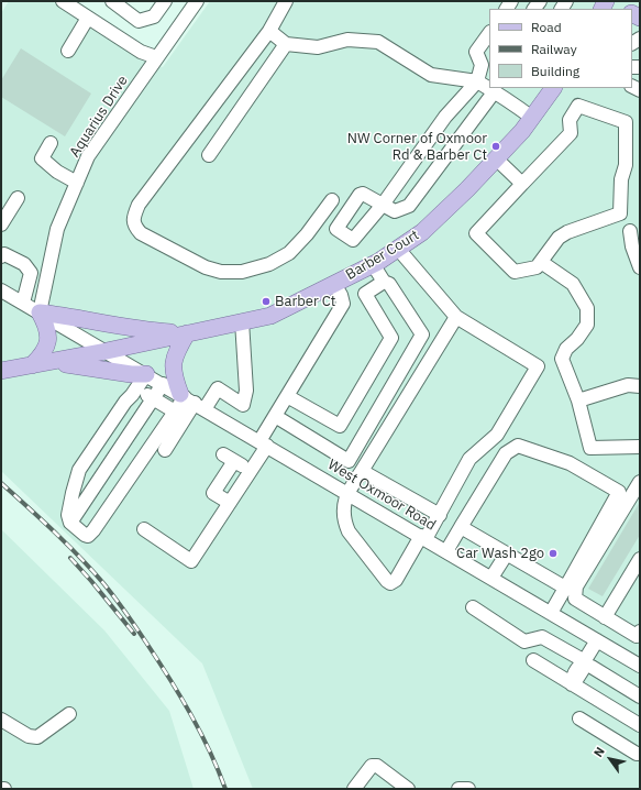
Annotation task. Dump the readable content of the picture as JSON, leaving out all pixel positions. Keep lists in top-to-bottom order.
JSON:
{
  "streets": {
    "main road": ["Barber Court"],
    "street": ["Aquarius Drive", "West Oxmoor Road"]
  },
  "crossings": [
    ["Aquarius Drive", "West Oxmoor Road"],
    ["Barber Court", "West Oxmoor Road"]
  ],
  "places": ["NW Corner of Oxmoor Rd & Barber Ct", "Barber Ct", "Car Wash 2go"],
  "legend": ["Road", "Railway", "Building"],
  "north": "top left"
}
